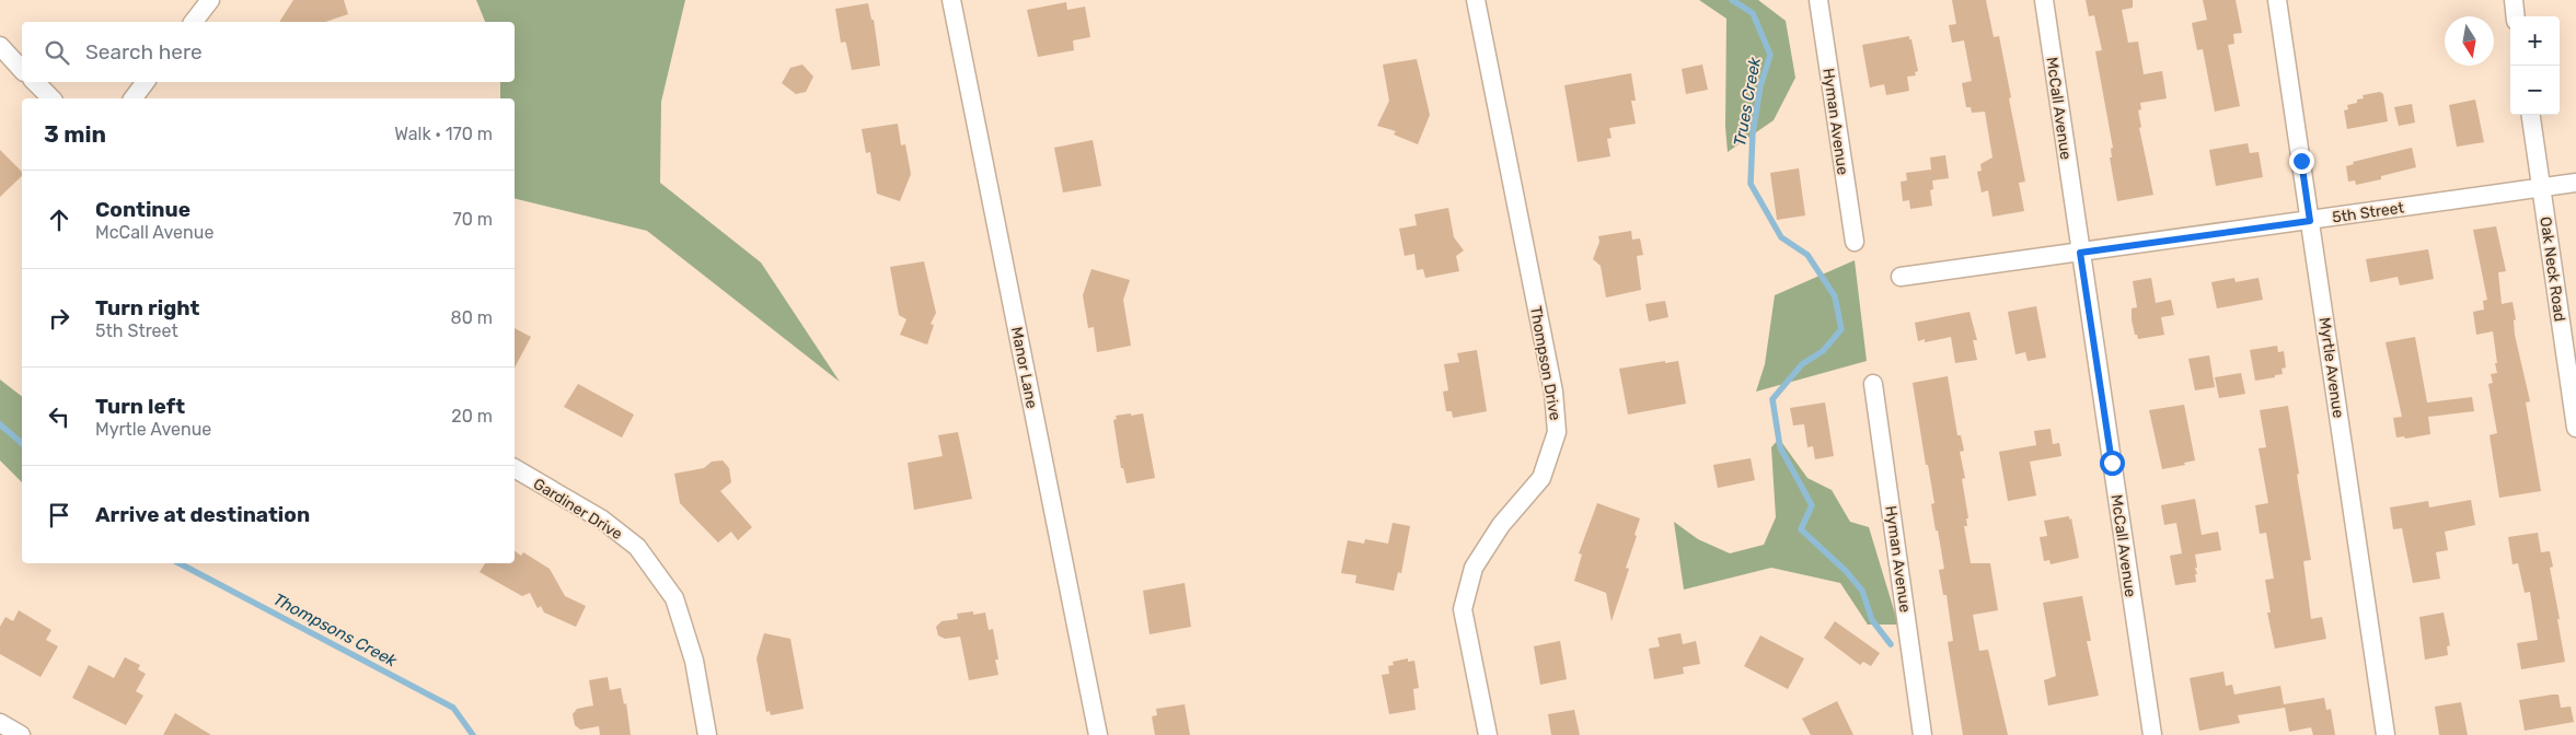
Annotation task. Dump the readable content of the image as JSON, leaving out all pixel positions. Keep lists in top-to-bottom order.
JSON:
{
  "streets": {
    "street": [
      "McCall Avenue",
      "Hyman Avenue",
      "5th Street",
      "Oak Neck Road",
      "Thompson Drive",
      "Manor Lane",
      "Myrtle Avenue",
      "Gardiner Drive"
    ]
  },
  "crossings": [
    ["McCall Avenue", "5th Street"],
    ["5th Street", "Oak Neck Road"],
    ["5th Street", "Myrtle Avenue"]
  ],
  "water": ["Trues Creek", "Thompsons Creek"],
  "north": "bottom",
  "page": {
    "map_buttons": ["+", "−"],
    "search": "Search here",
    "heading": ["3 min", "Walk · 170 m"],
    "list": [
      ["Continue", "McCall Avenue", "70 m"],
      ["Turn right", "5th Street", "80 m"],
      ["Turn left", "Myrtle Avenue", "20 m"],
      "Arrive at destination"
    ]
  }
}
